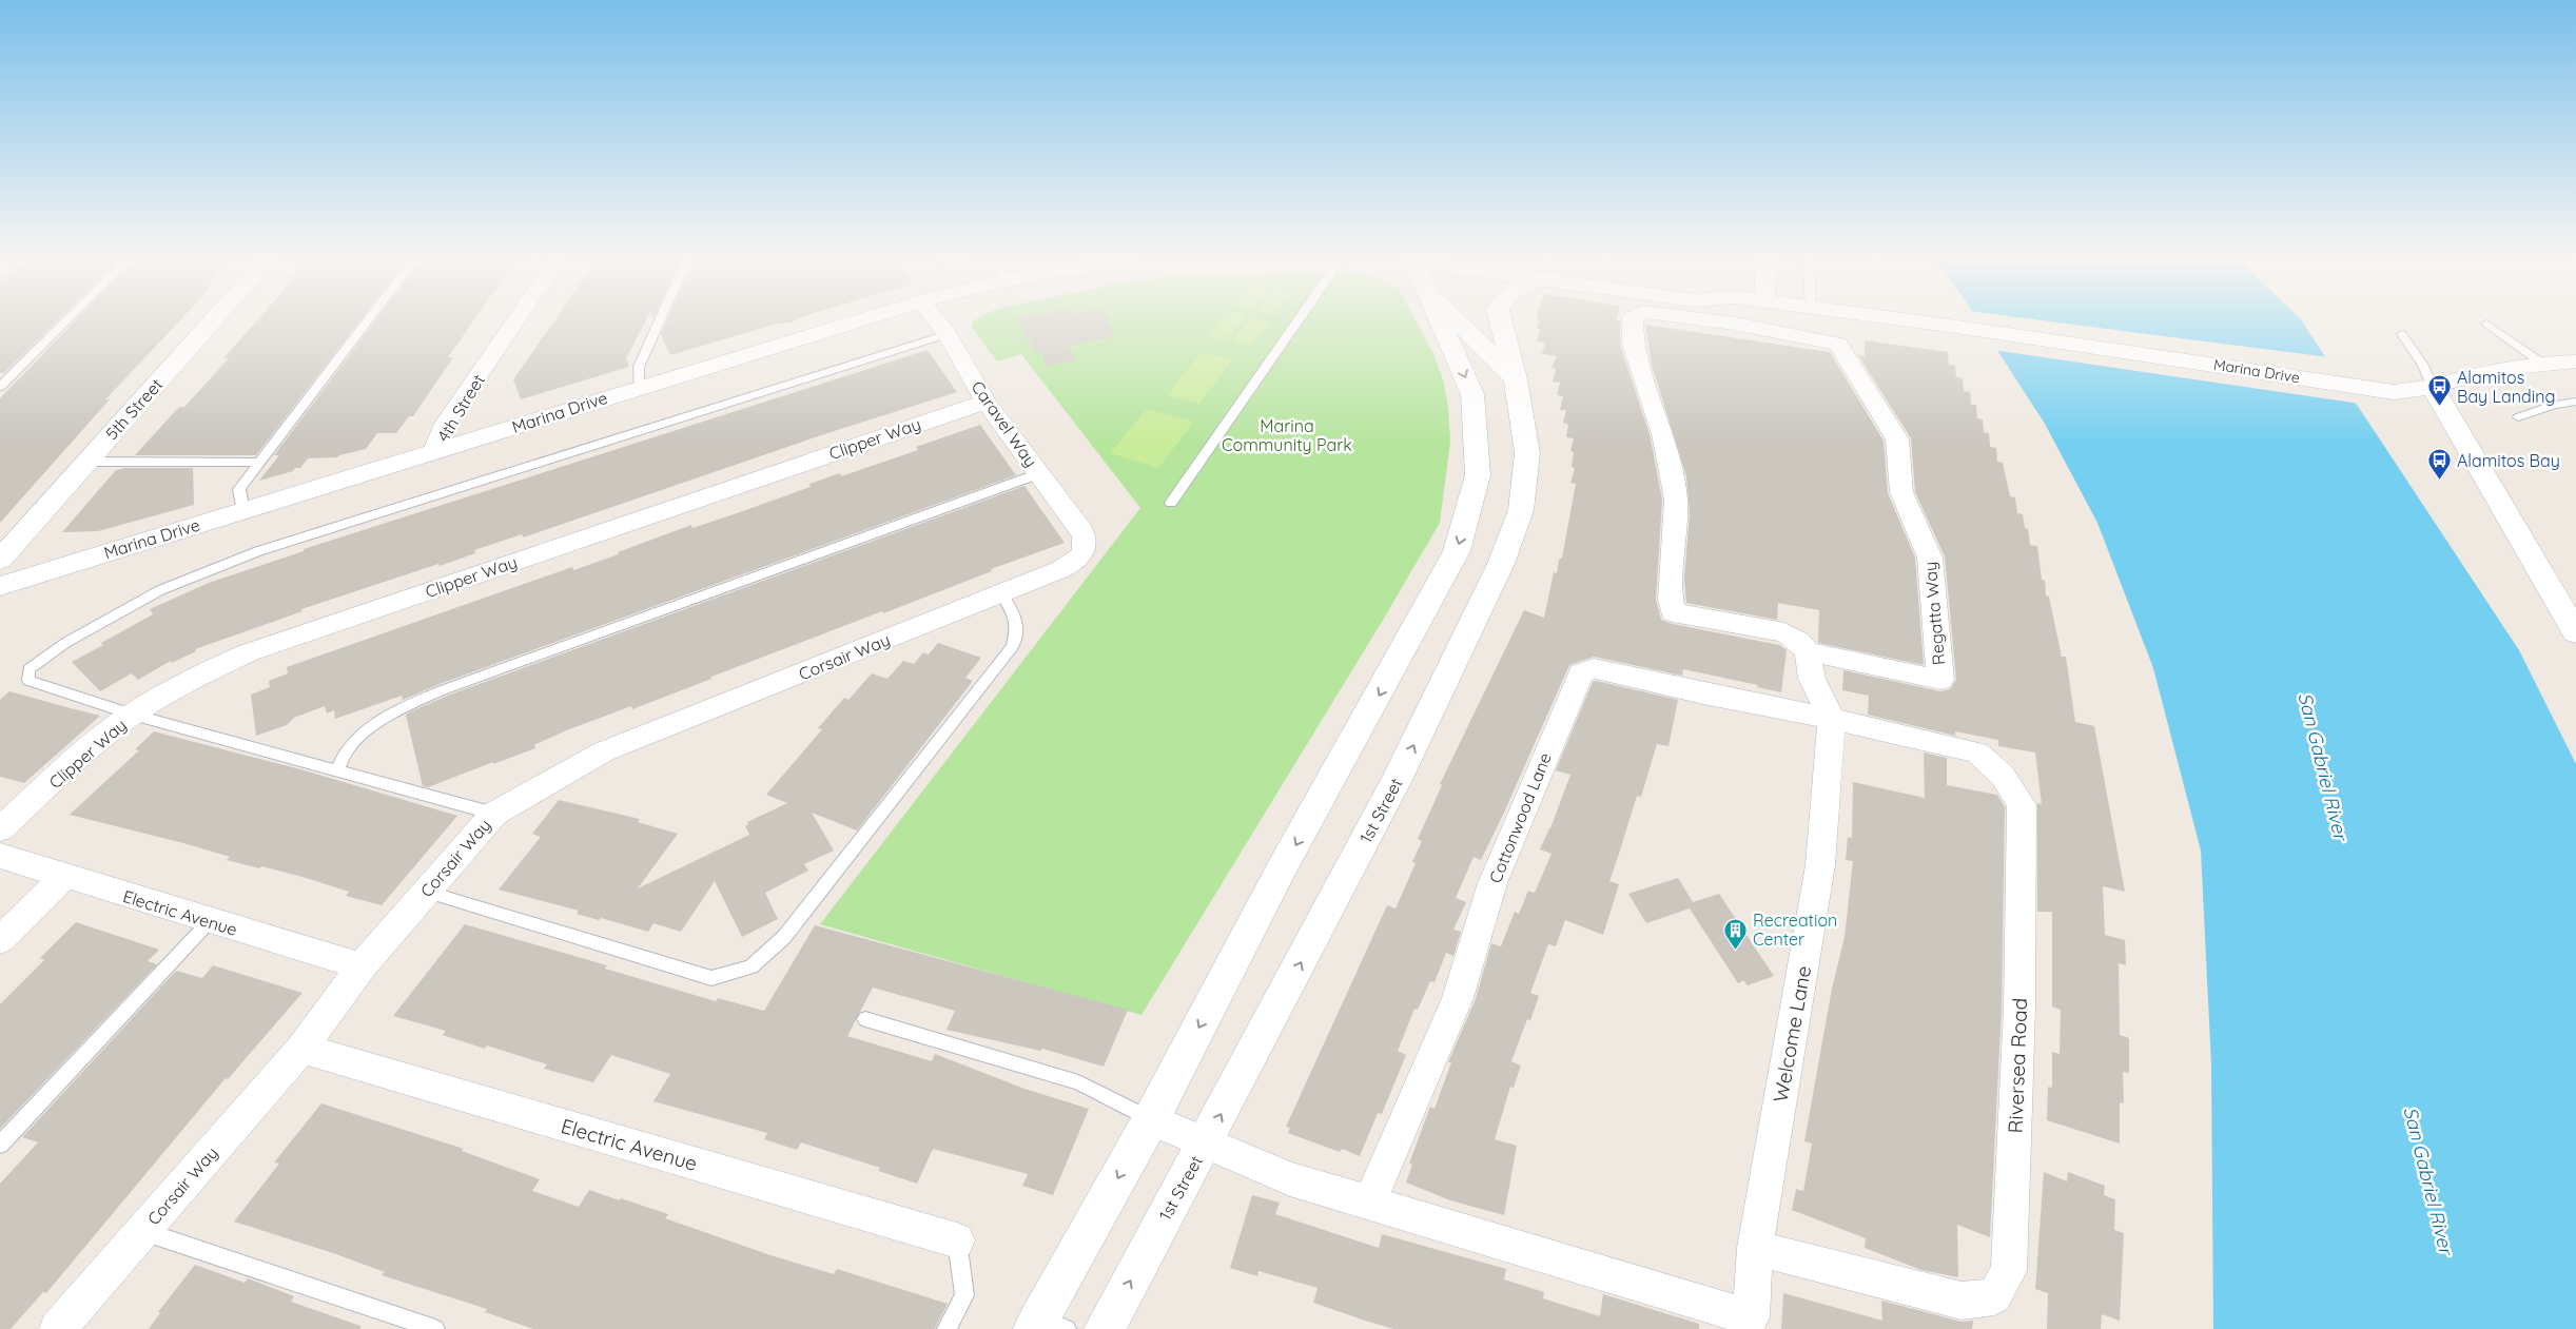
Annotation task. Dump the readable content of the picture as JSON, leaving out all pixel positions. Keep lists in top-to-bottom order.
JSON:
{
  "streets": {
    "main road": ["Marina Drive", "5th Street", "1st Street"],
    "street": [
      "4th Street",
      "Caravel Way",
      "Clipper Way",
      "Regatta Way",
      "Corsair Way",
      "Cottonwood Lane",
      "Electric Avenue",
      "Welcome Lane",
      "Riversea Road"
    ]
  },
  "crossings": [
    ["Marina Drive", "4th Street"],
    ["Caravel Way", "Clipper Way"],
    ["Caravel Way", "Corsair Way"],
    ["Corsair Way", "Electric Avenue"],
    ["Cottonwood Lane", "Welcome Lane"],
    ["Cottonwood Lane", "Riversea Road"],
    ["Welcome Lane", "Riversea Road"]
  ],
  "water": ["San Gabriel River"],
  "parks": ["Marina Community Park"],
  "places": {
    "bus stop": ["Alamitos Bay Landing", "Alamitos Bay"],
    "building": ["Recreation Center"]
  }
}
